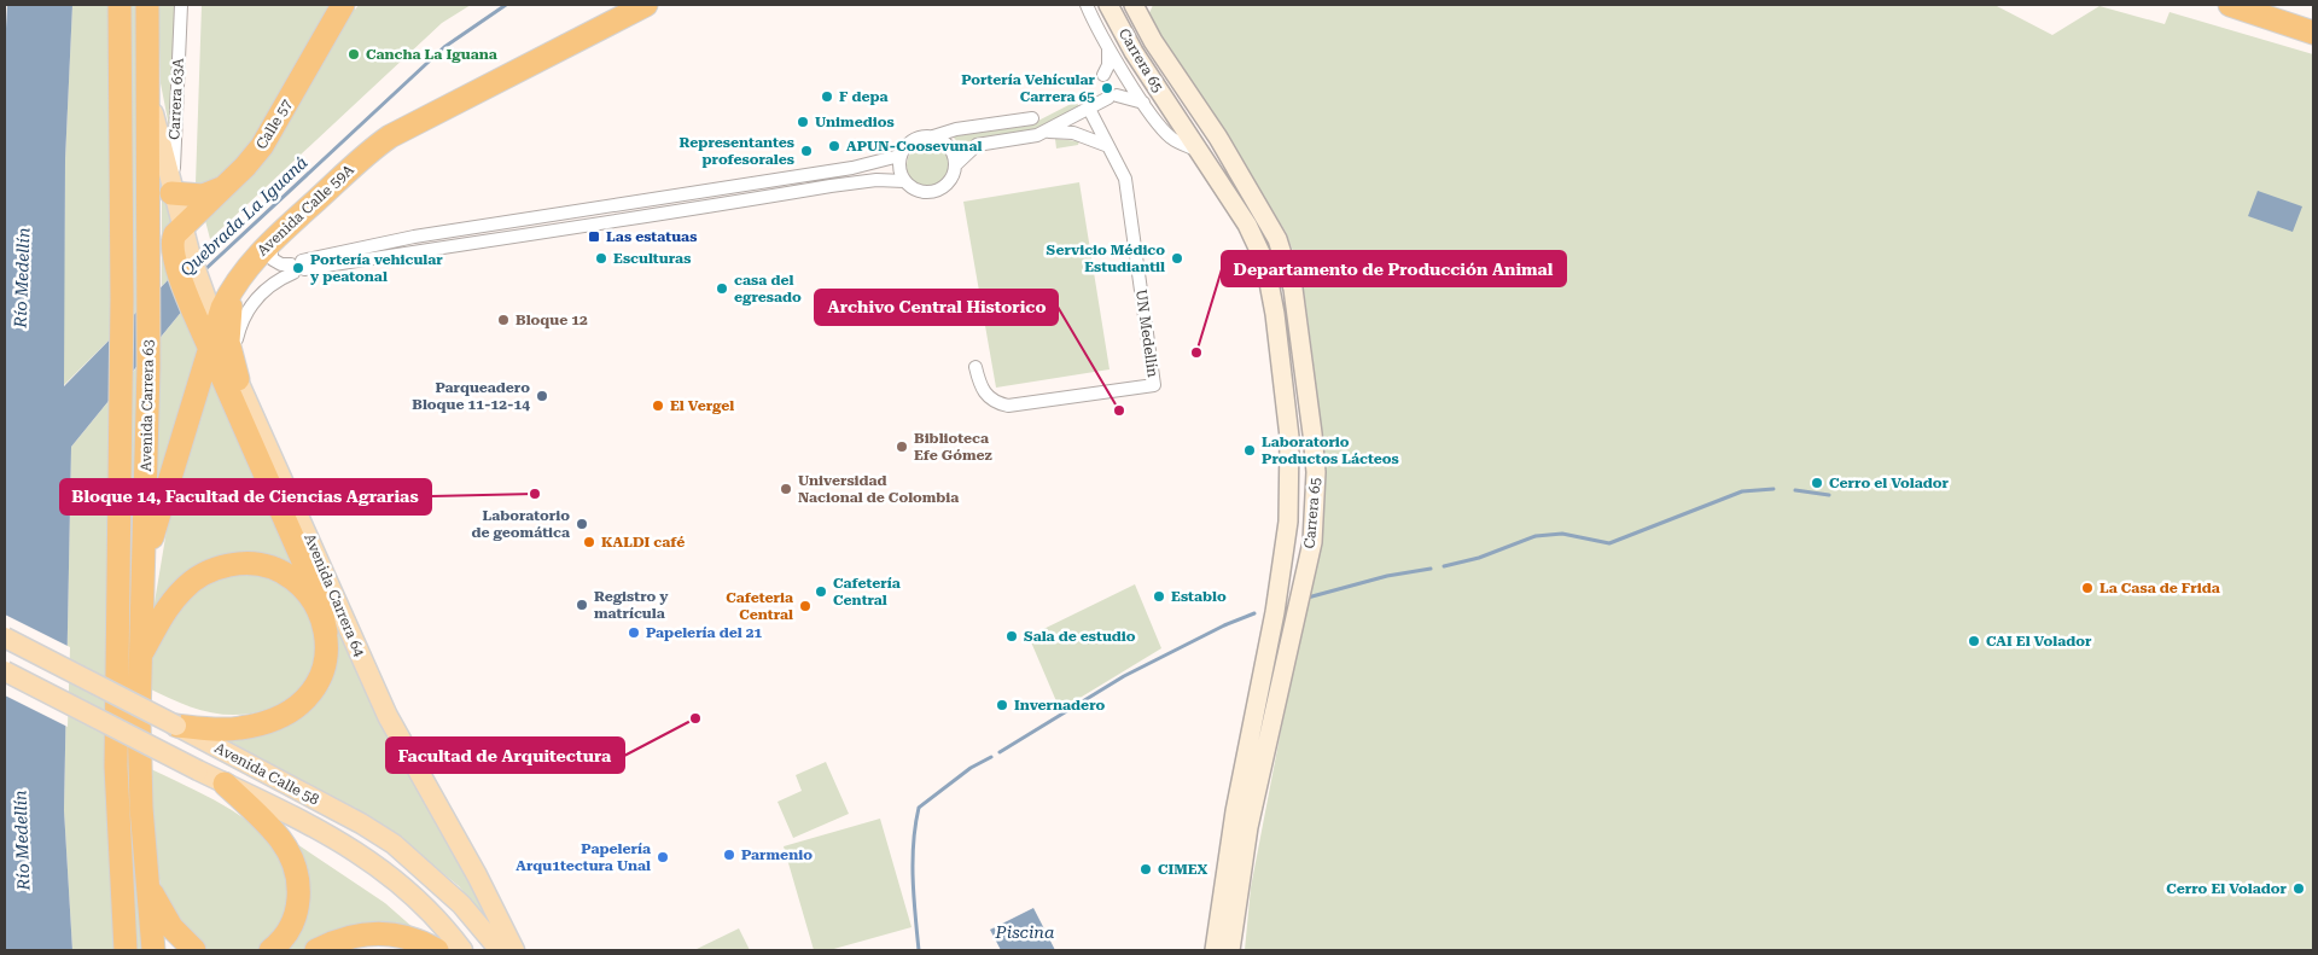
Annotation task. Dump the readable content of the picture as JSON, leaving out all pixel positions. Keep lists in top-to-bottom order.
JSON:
{
  "streets": {
    "highway": [
      "Calle 57",
      "Avenida Calle 59A",
      "Avenida Carrera 63",
      "Avenida Carrera 64"
    ],
    "main road": ["Carrera 65", "Avenida Calle 58"],
    "street": ["Carrera 63A", "UN Medellín"]
  },
  "crossings": [
    ["Carrera 63A", "Avenida Carrera 64"],
    ["Calle 57", "Avenida Carrera 64"],
    ["Avenida Calle 59A", "Avenida Carrera 63"],
    ["Avenida Calle 59A", "Avenida Carrera 64"],
    ["Avenida Carrera 63", "Avenida Carrera 64"]
  ],
  "water": ["Quebrada La Iguaná", "Río Medellín", "Piscina"],
  "places": {
    "other": [
      "Cancha La Iguana",
      "Portería Vehícular Carrera 65",
      "F depa",
      "Unimedios",
      "APUN-Coosevunal",
      "Representantes profesorales",
      "Esculturas",
      "Servicio Médico Estudiantil",
      "Portería vehicular y peatonal",
      "casa del egresado",
      "Bloque 12",
      "Departamento de Producción Animal",
      "Parqueadero Bloque 11-12-14",
      "El Vergel",
      "Archivo Central Historico",
      "Biblioteca Efe Gómez",
      "Laboratorio Productos Lácteos",
      "Cerro el Volador",
      "Universidad Nacional de Colombia",
      "Bloque 14, Facultad de Ciencias Agrarias",
      "Laboratorio de geomática",
      "KALDI café",
      "La Casa de Frida",
      "Cafetería Central",
      "Establo",
      "Registro y matrícula",
      "Cafeteria Central",
      "Papelería del 21",
      "Sala de estudio",
      "CAI El Volador",
      "Invernadero",
      "Facultad de Arquitectura",
      "Parmenio",
      "Papelería Arqu1tectura Unal",
      "CIMEX",
      "Cerro El Volador"
    ],
    "transit": ["Las estatuas"]
  }
}
